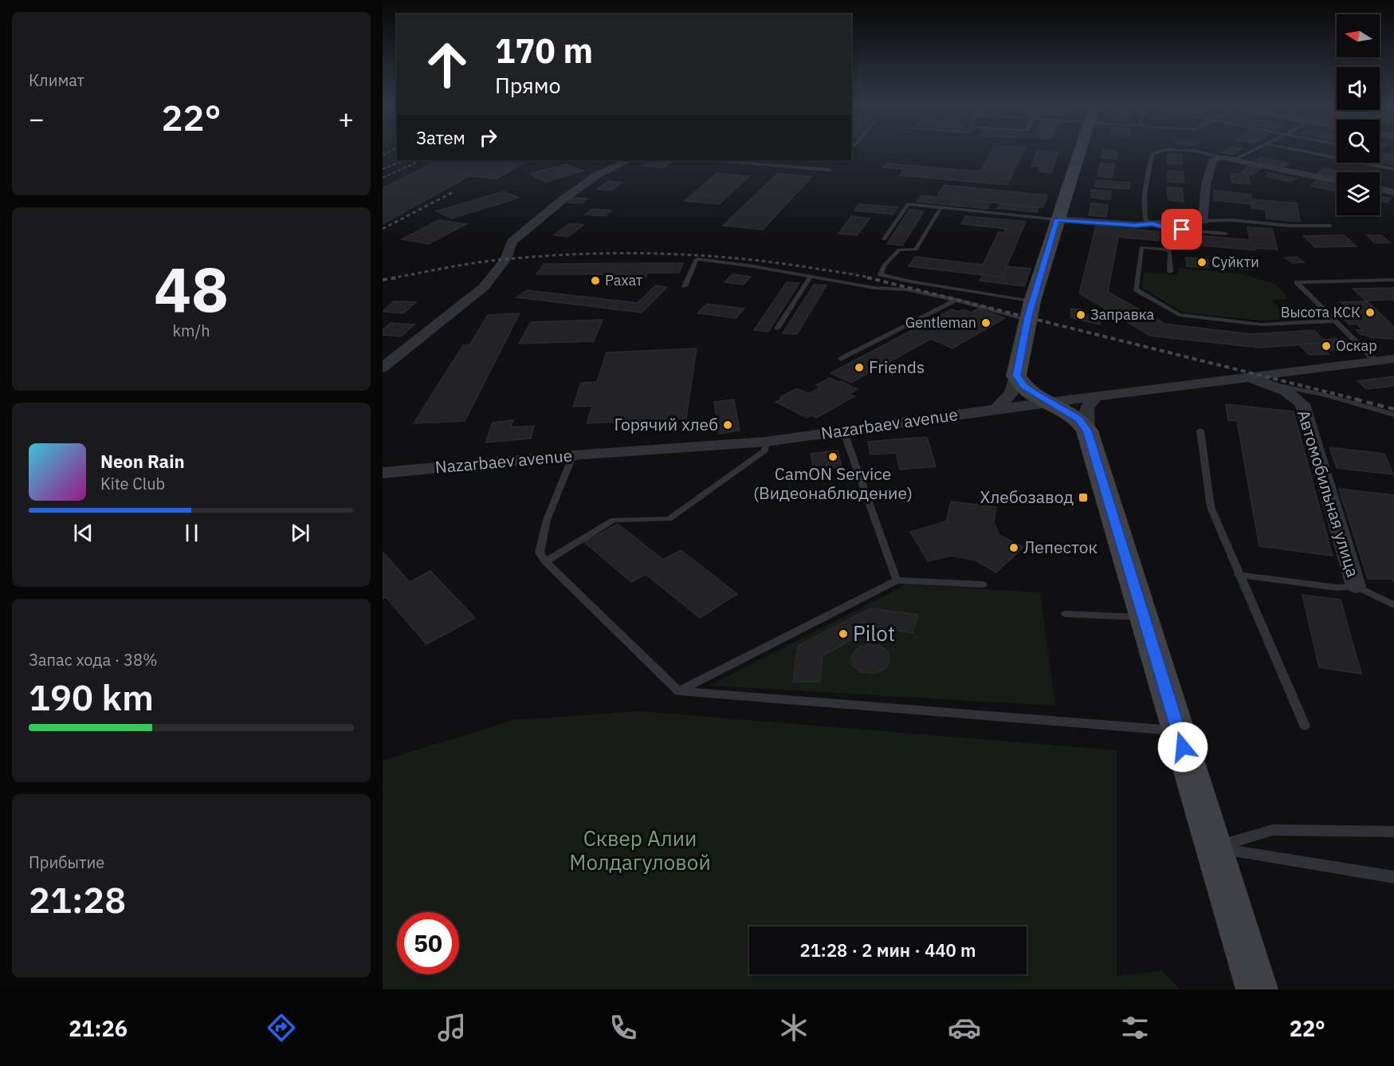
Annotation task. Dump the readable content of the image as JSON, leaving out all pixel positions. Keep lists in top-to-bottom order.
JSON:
{
  "streets": {
    "street": ["Nazarbaev avenue", "Автомобильная улица"]
  },
  "crossings": [
    ["Nazarbaev avenue", "Автомобильная улица"]
  ],
  "parks": ["Сквер Алии Молдагуловой"],
  "places": {
    "other": [
      "Суйкти",
      "Рахат",
      "Высота КСК",
      "Заправка",
      "Gentleman",
      "Оскар",
      "Friends",
      "Горячий хлеб",
      "CamON Service (Видеонаблюдение)",
      "Лепесток",
      "Pilot"
    ],
    "transit": ["Хлебозавод"]
  },
  "north": "left",
  "page": {
    "tile": [
      "Климат",
      ["48", "km/h"],
      ["Запас хода · 38%", "190 km"],
      ["Прибытие", "21:28"]
    ],
    "turn": ["170 m", "Прямо"],
    "heat": ["−", "22°", "+"],
    "then": "Затем",
    "song": ["Neon Rain", "Kite Club"],
    "limit": "50",
    "trip": "21:28 · 2 мин · 440 m",
    "tabs": ["21:26", "22°"]
  }
}
